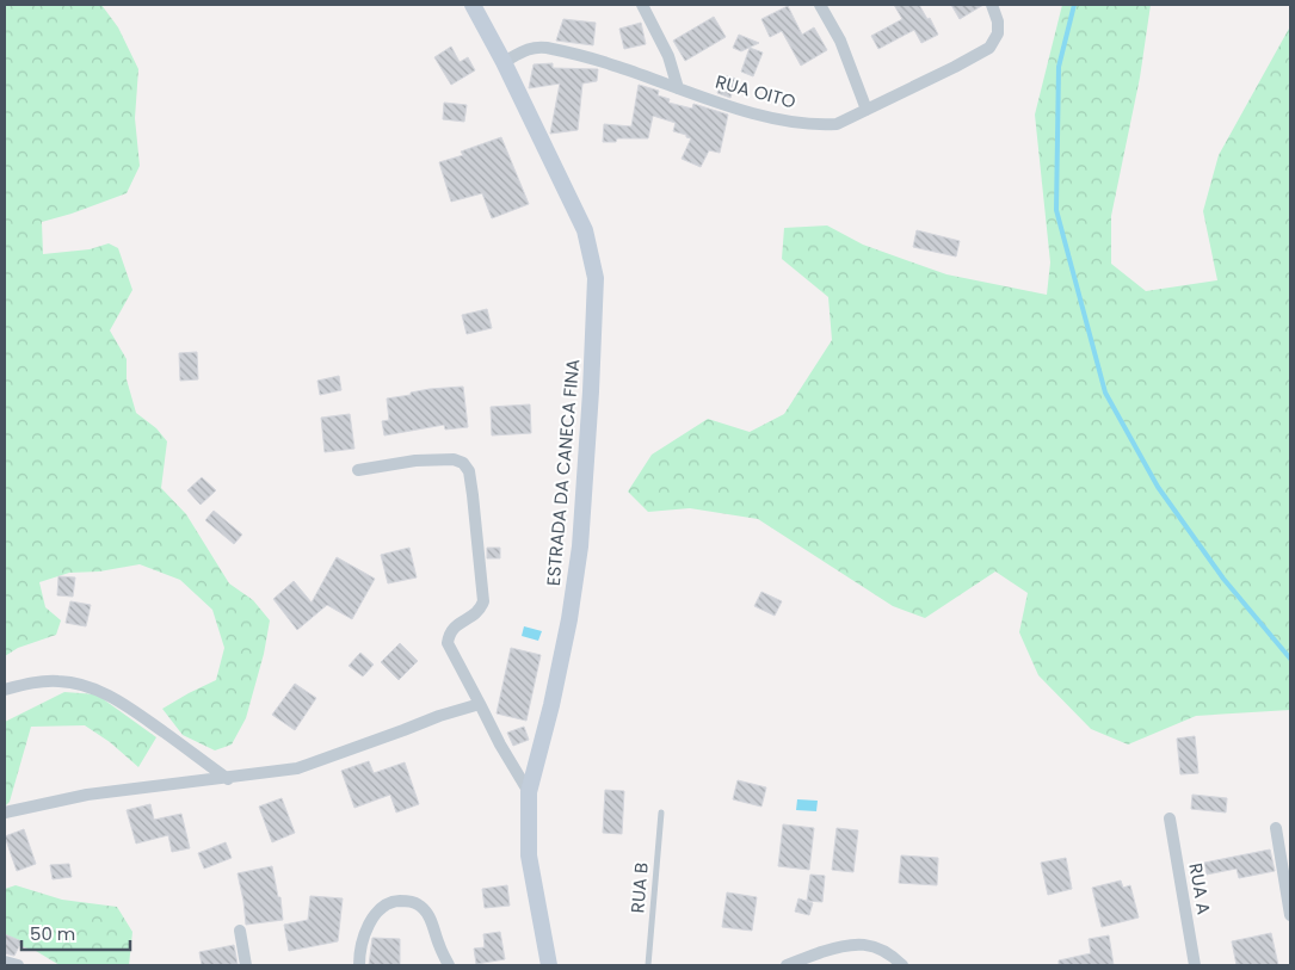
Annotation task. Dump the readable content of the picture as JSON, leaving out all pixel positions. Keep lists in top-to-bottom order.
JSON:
{
  "streets": {
    "street": ["RUA OITO", "ESTRADA DA CANECA FINA", "RUA A"],
    "lane": ["RUA B"]
  },
  "crossings": [
    ["RUA OITO", "ESTRADA DA CANECA FINA"]
  ],
  "scale_bar": "50 m"
}
